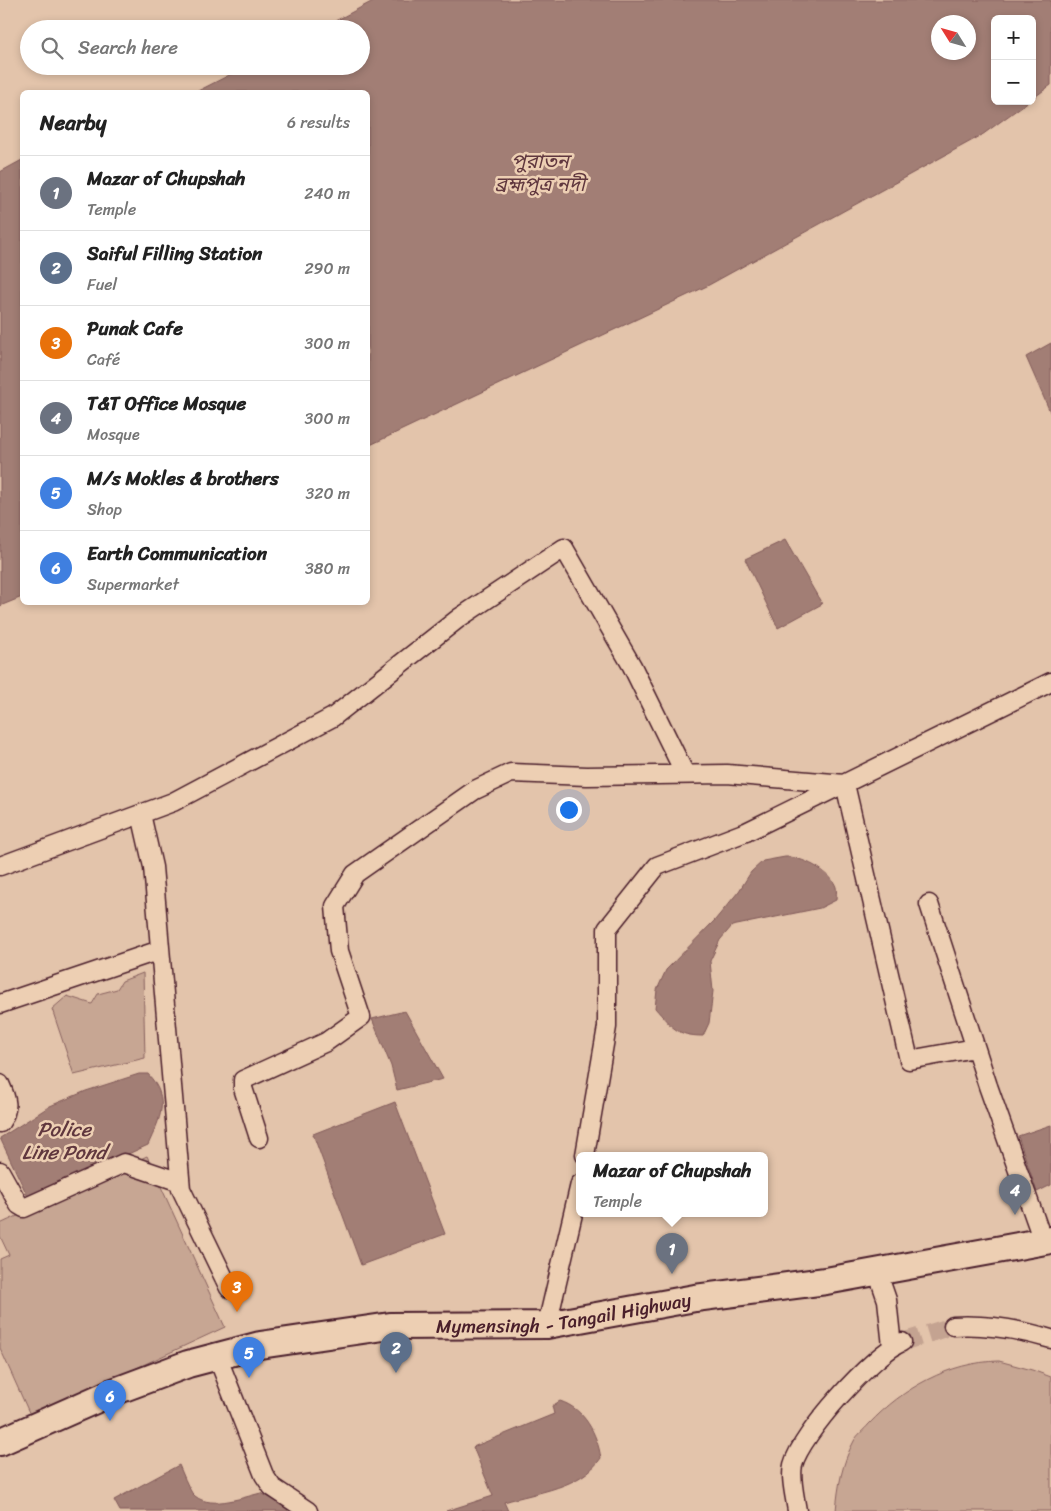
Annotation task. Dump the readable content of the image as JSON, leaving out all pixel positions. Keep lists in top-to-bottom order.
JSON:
{
  "streets": {
    "highway": ["Mymensingh - Tangail Highway"]
  },
  "water": ["পুরাতন ব্রহ্মপুত্র নদী", "Police Line Pond"],
  "north": "top left",
  "page": {
    "map_buttons": ["+", "−"],
    "search": "Search here",
    "heading": ["Nearby", "6 results"],
    "list": [
      {
        "mark": "1",
        "name": "Mazar of Chupshah",
        "note": "Temple",
        "value": "240 m"
      },
      {
        "mark": "2",
        "name": "Saiful Filling Station",
        "note": "Fuel",
        "value": "290 m"
      },
      {
        "mark": "3",
        "name": "Punak Cafe",
        "note": "Café",
        "value": "300 m"
      },
      {
        "mark": "4",
        "name": "T&T Office Mosque",
        "note": "Mosque",
        "value": "300 m"
      },
      {
        "mark": "5",
        "name": "M/s Mokles & brothers",
        "note": "Shop",
        "value": "320 m"
      },
      {
        "mark": "6",
        "name": "Earth Communication",
        "note": "Supermarket",
        "value": "380 m"
      }
    ],
    "popup": ["Mazar of Chupshah", "Temple"],
    "pins": [
      "4",
      "1",
      "3",
      "2",
      "5",
      "6"
    ]
  }
}
